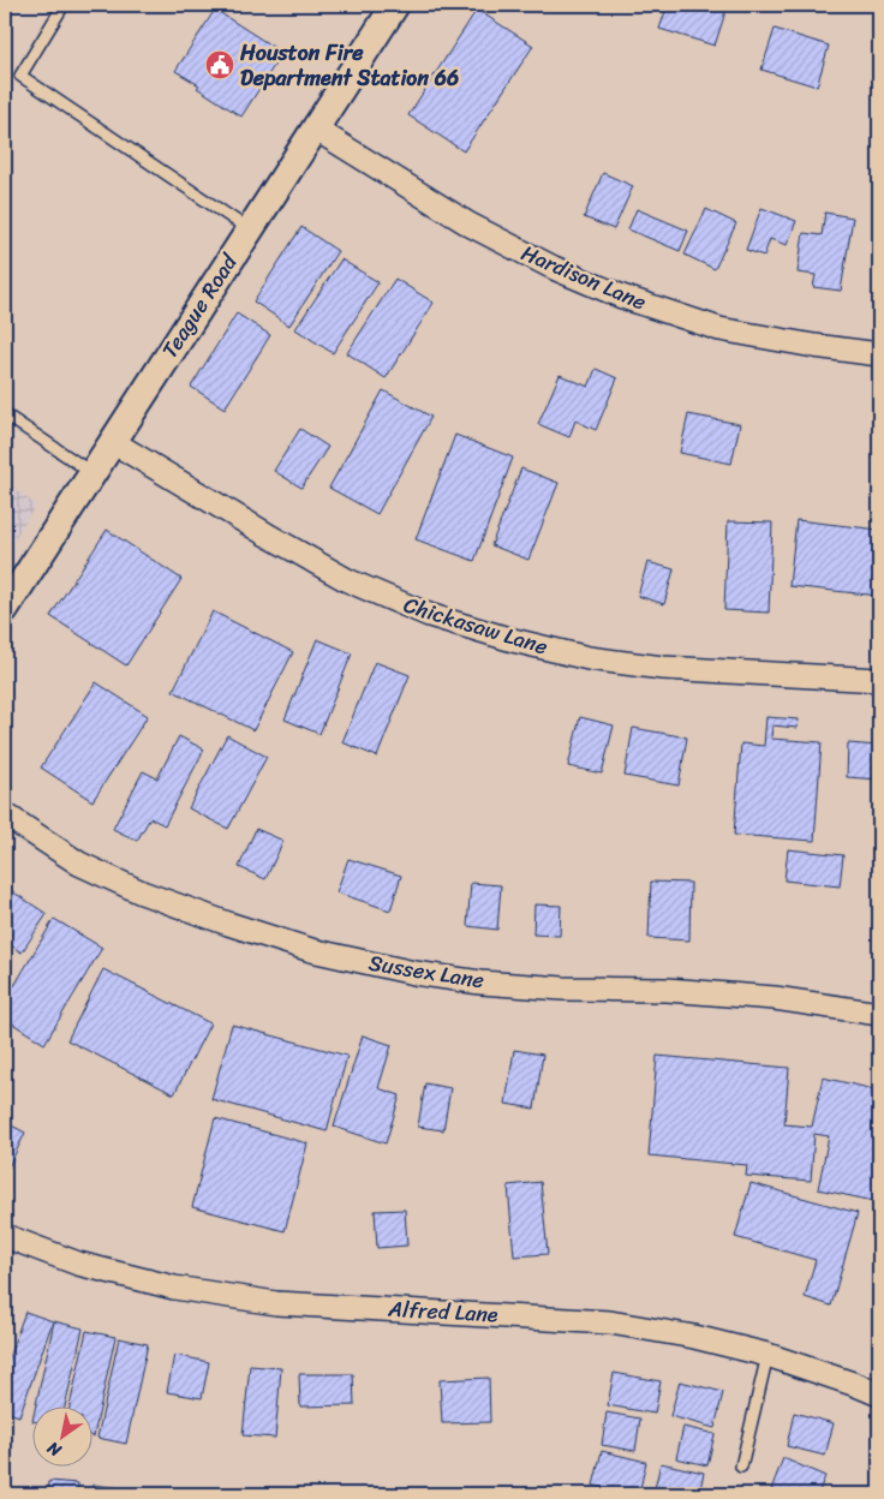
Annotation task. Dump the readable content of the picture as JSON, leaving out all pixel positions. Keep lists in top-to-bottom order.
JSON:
{
  "streets": {
    "street": [
      "Hardison Lane",
      "Teague Road",
      "Chickasaw Lane",
      "Sussex Lane",
      "Alfred Lane"
    ]
  },
  "crossings": [
    ["Hardison Lane", "Teague Road"],
    ["Teague Road", "Chickasaw Lane"]
  ],
  "places": {
    "public building": ["Houston Fire Department Station 66"]
  },
  "north": "bottom left"
}
